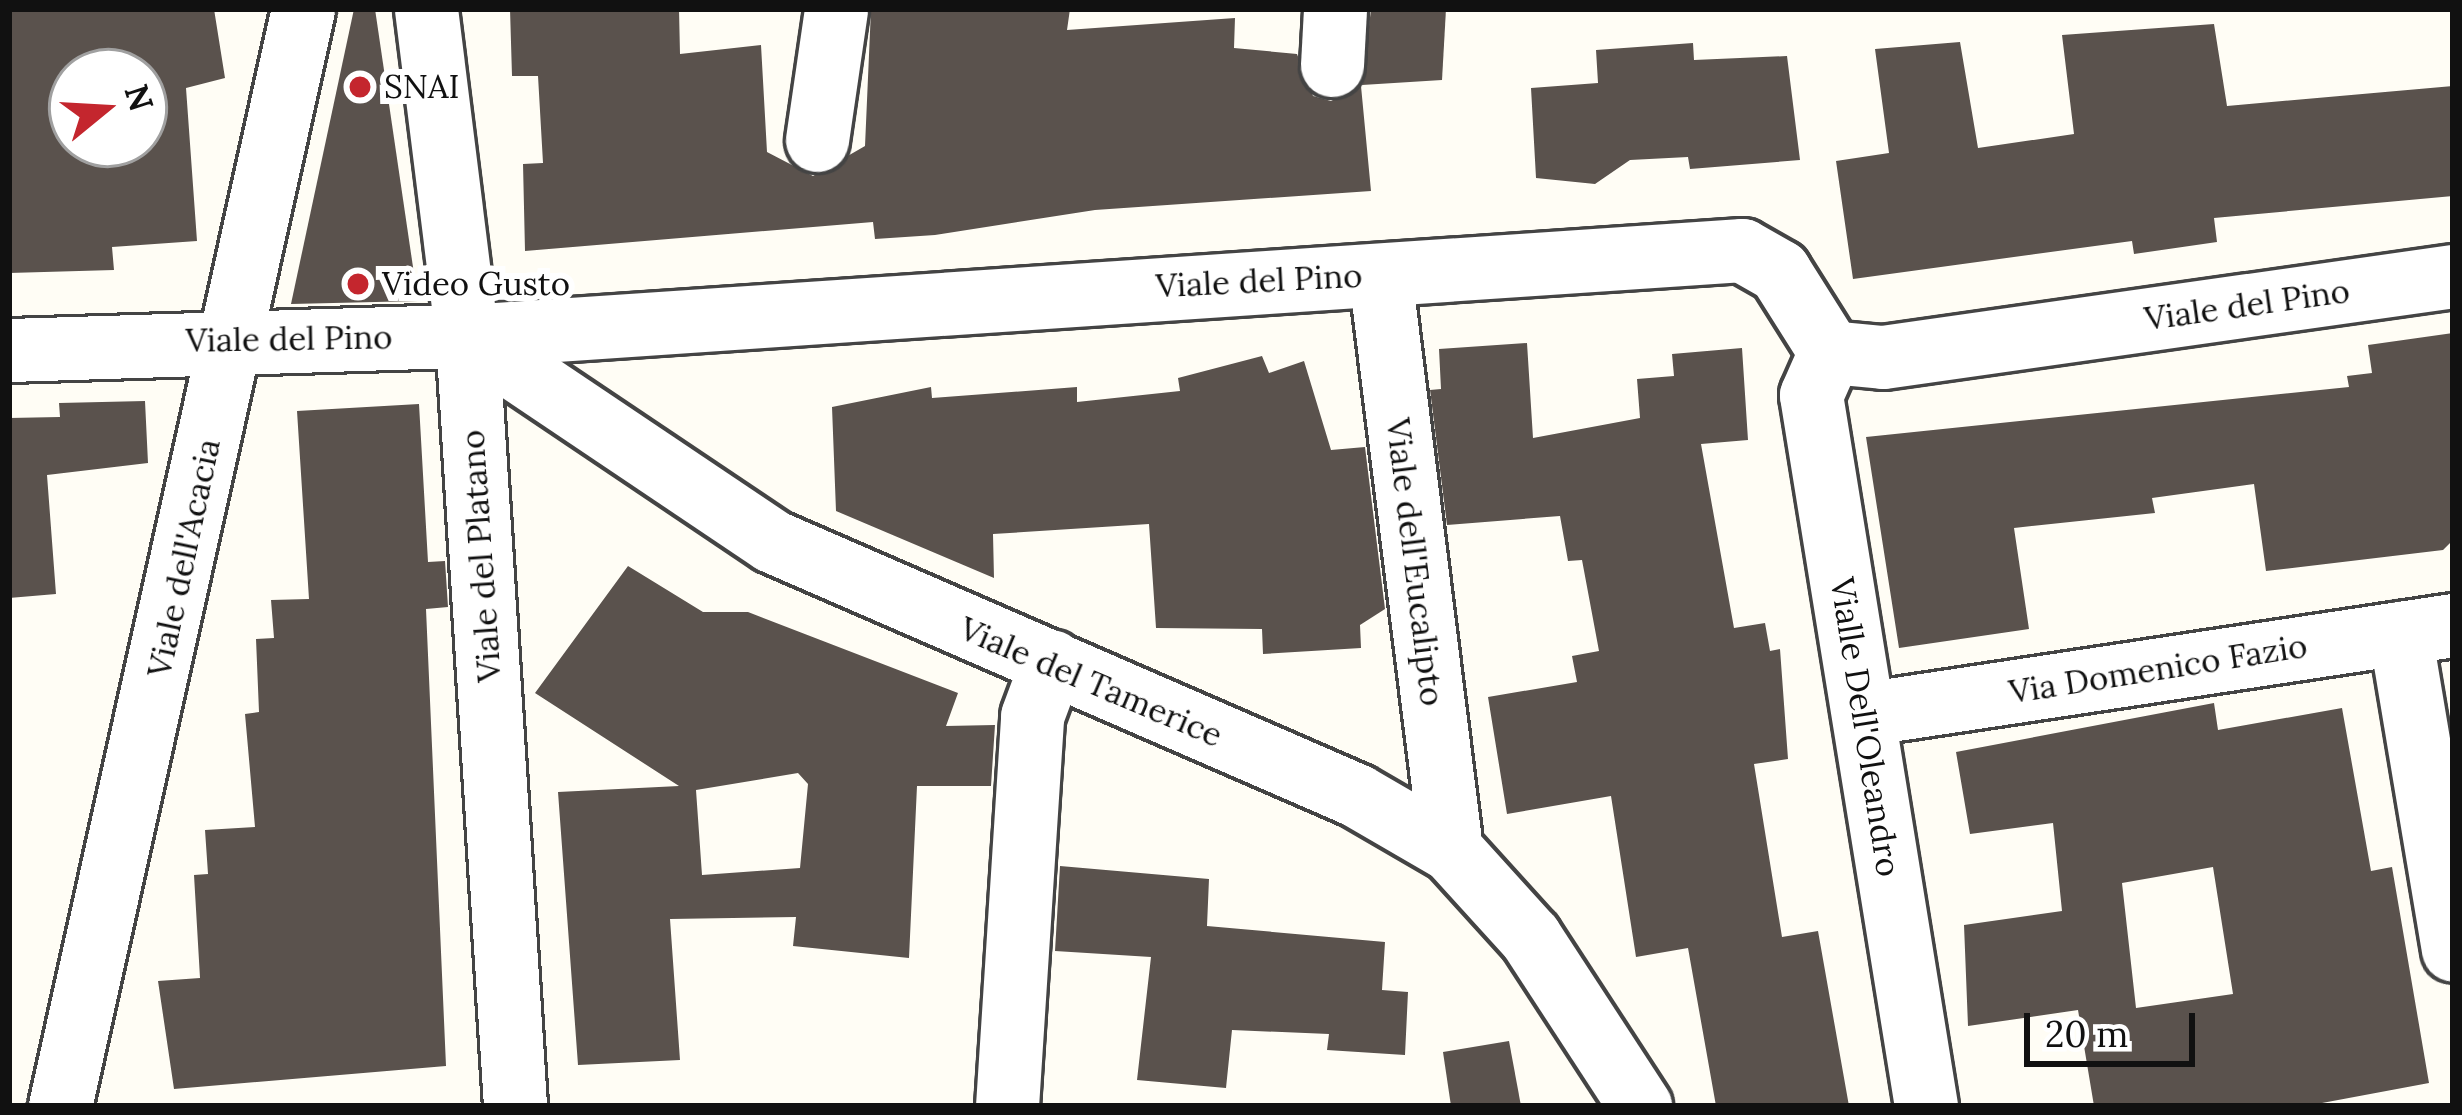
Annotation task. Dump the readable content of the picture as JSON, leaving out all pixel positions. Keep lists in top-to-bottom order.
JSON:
{
  "streets": {
    "street": [
      "Viale del Pino",
      "Viale del Platano",
      "Viale dell'Acacia",
      "Viale dell'Eucalipto",
      "Via Domenico Fazio",
      "Viale del Tamerice",
      "Vialle Dell'Oleandro"
    ]
  },
  "crossings": [
    ["Viale del Pino", "Viale del Platano"],
    ["Viale del Pino", "Viale dell'Acacia"],
    ["Viale del Pino", "Viale dell'Eucalipto"],
    ["Viale del Pino", "Viale del Tamerice"],
    ["Viale del Pino", "Vialle Dell'Oleandro"],
    ["Viale del Platano", "Viale del Tamerice"],
    ["Viale dell'Eucalipto", "Viale del Tamerice"],
    ["Via Domenico Fazio", "Vialle Dell'Oleandro"]
  ],
  "places": ["SNAI", "Video Gusto"],
  "scale_bar": "20 m",
  "north": "right"
}
